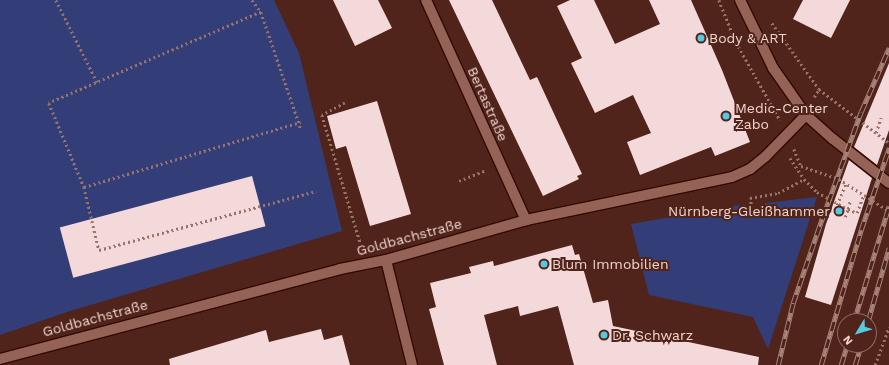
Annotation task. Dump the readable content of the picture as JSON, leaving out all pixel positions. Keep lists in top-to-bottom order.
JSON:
{
  "streets": {
    "street": ["Bertastraße", "Goldbachstraße"]
  },
  "crossings": [
    ["Bertastraße", "Goldbachstraße"]
  ],
  "places": [
    "Body & ART",
    "Medic-Center Zabo",
    "Nürnberg-Gleißhammer",
    "Blum Immobilien",
    "Dr. Schwarz"
  ],
  "north": "bottom left"
}
